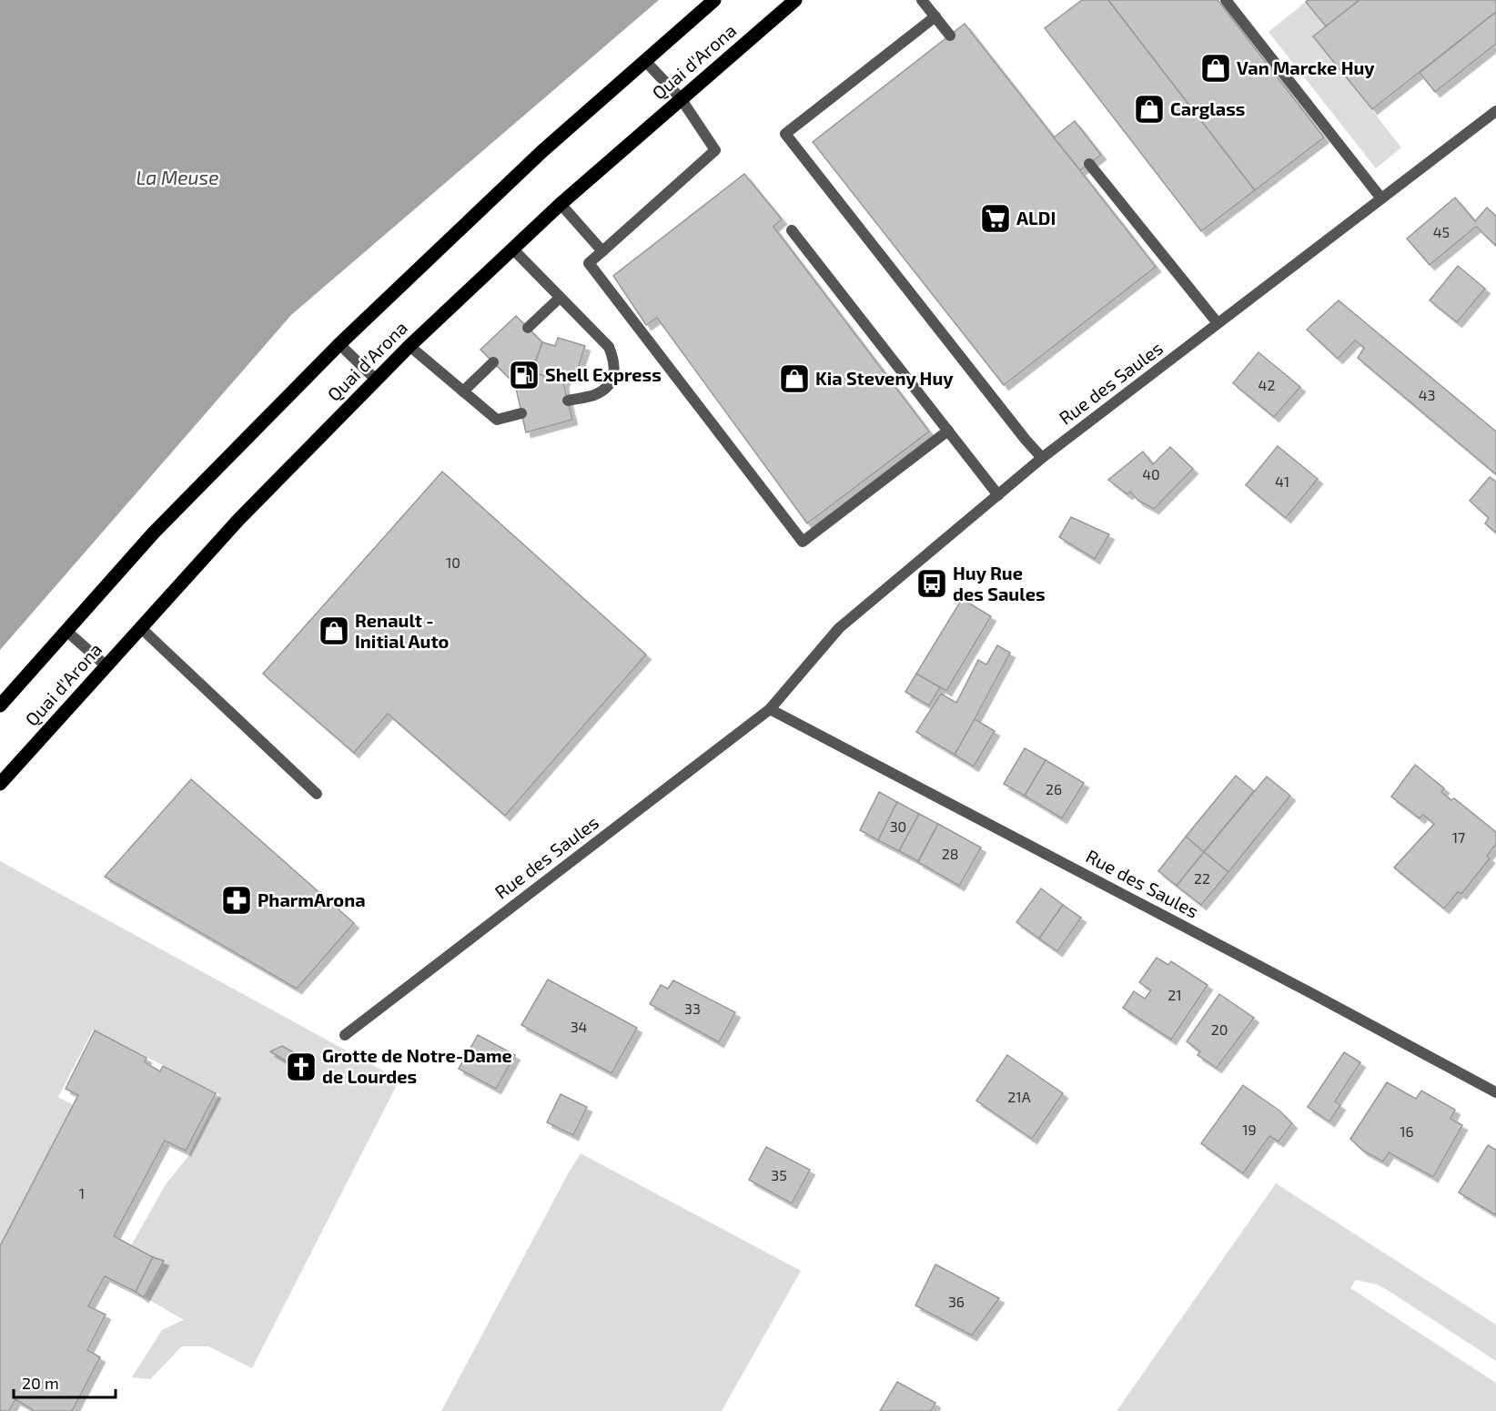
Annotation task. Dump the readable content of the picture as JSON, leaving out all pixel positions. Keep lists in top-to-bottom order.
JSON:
{
  "streets": {
    "main road": ["Quai d'Arona"],
    "street": ["Rue des Saules"]
  },
  "water": ["La Meuse"],
  "places": {
    "shop": [
      "Van Marcke Huy",
      "Carglass",
      "Kia Steveny Huy",
      "Renault - Initial Auto"
    ],
    "supermarket": ["ALDI"],
    "fuel station": ["Shell Express"],
    "bus stop": ["Huy Rue des Saules"],
    "pharmacy": ["PharmArona"],
    "church": ["Grotte de Notre-Dame de Lourdes"]
  },
  "house_numbers": [
    "45",
    "42",
    "43",
    "40",
    "41",
    "10",
    "26",
    "30",
    "17",
    "28",
    "22",
    "21",
    "33",
    "34",
    "20",
    "21A",
    "19",
    "16",
    "35",
    "1",
    "36"
  ],
  "scale_bar": "20 m"
}
